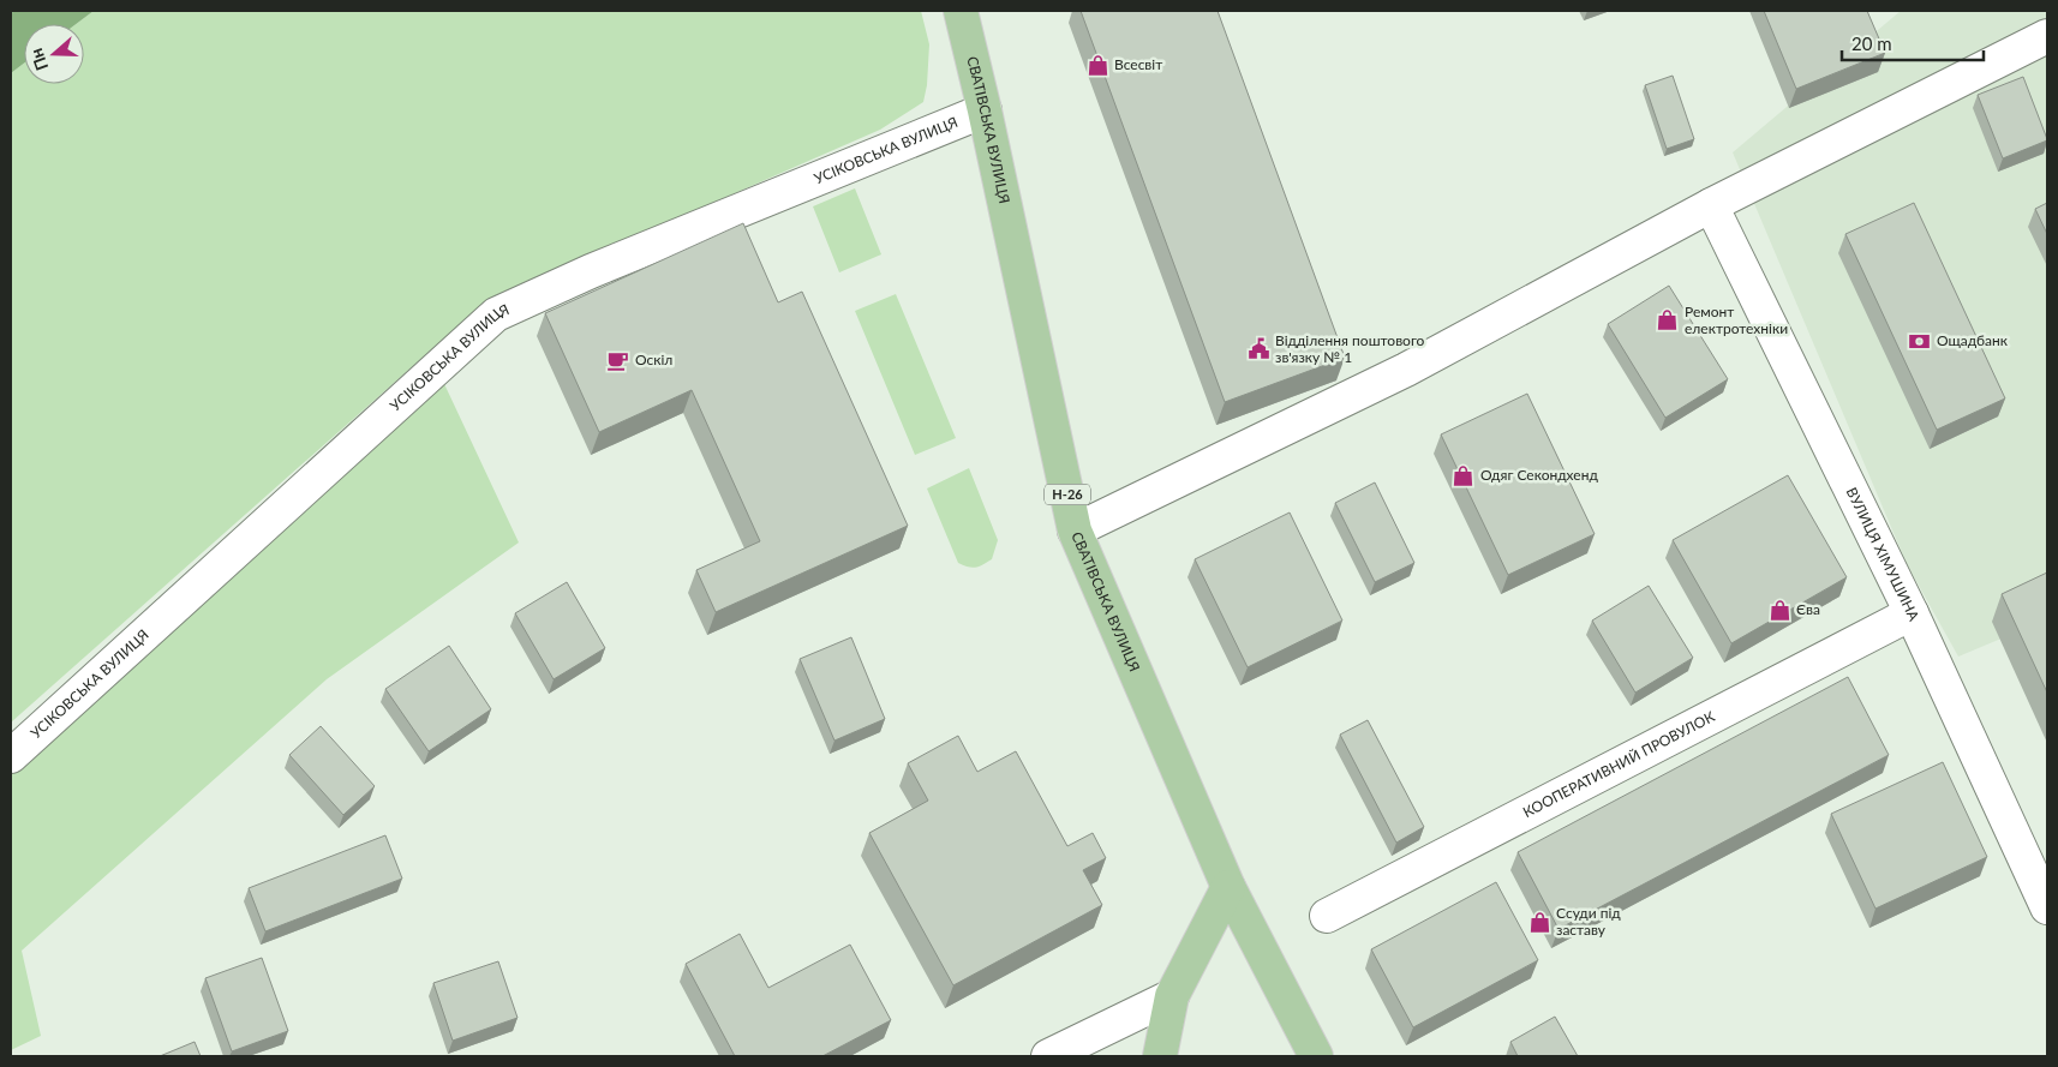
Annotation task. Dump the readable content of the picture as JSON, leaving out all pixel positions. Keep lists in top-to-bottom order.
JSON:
{
  "streets": {
    "main road": ["СВАТІВСЬКА ВУЛИЦЯ", "Н-26"],
    "street": ["УСІКОВСЬКА ВУЛИЦЯ", "ВУЛИЦЯ ХІМУШИНА", "КООПЕРАТИВНИЙ ПРОВУЛОК"]
  },
  "crossings": [
    ["СВАТІВСЬКА ВУЛИЦЯ", "УСІКОВСЬКА ВУЛИЦЯ"],
    ["ВУЛИЦЯ ХІМУШИНА", "КООПЕРАТИВНИЙ ПРОВУЛОК"]
  ],
  "places": {
    "shop": [
      "Всесвіт",
      "Ремонт електротехніки",
      "Одяг Секондхенд",
      "Єва",
      "Ссуди під заставу"
    ],
    "bank": ["Ощадбанк"],
    "public building": ["Відділення поштового зв'язку № 1"],
    "cafe": ["Оскіл"]
  },
  "scale_bar": "20 m",
  "north": "left"
}
